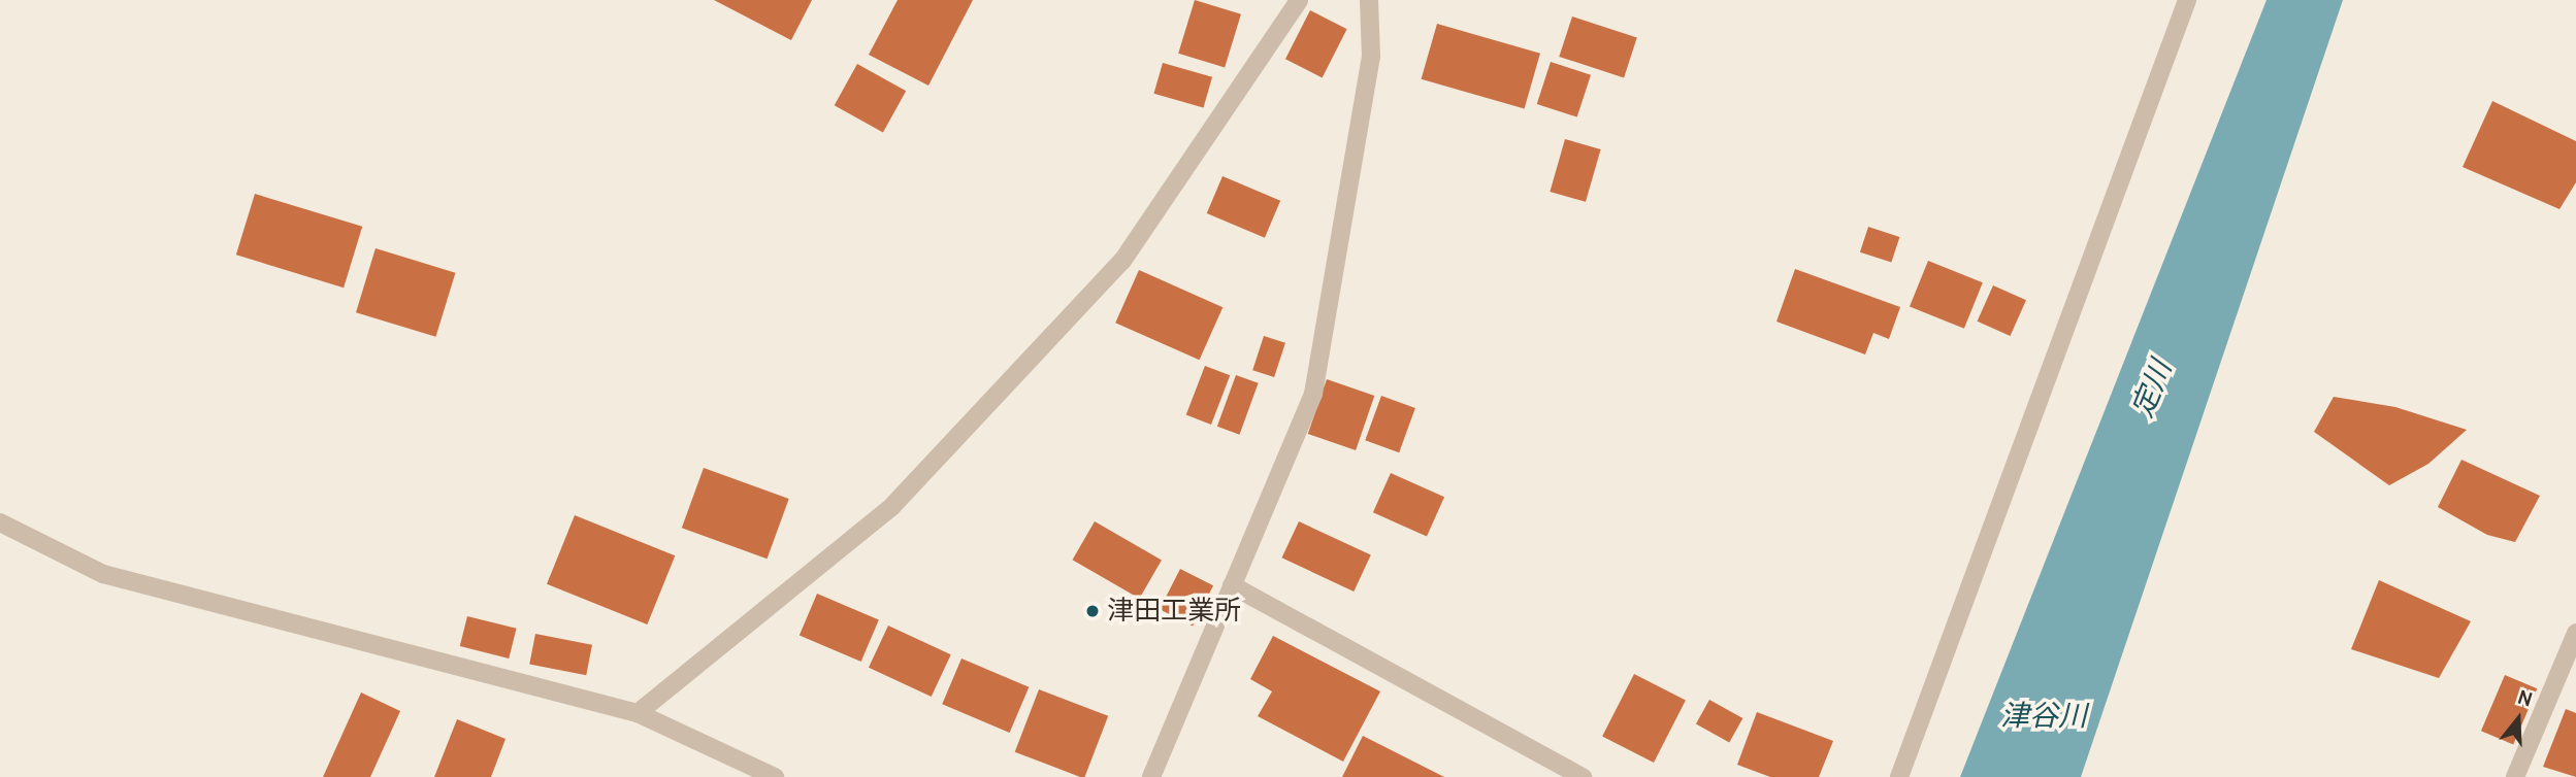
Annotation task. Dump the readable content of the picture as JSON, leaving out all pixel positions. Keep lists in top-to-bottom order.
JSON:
{
  "water": ["定川", "津谷川"],
  "places": ["津田工業所"],
  "north": "top"
}
